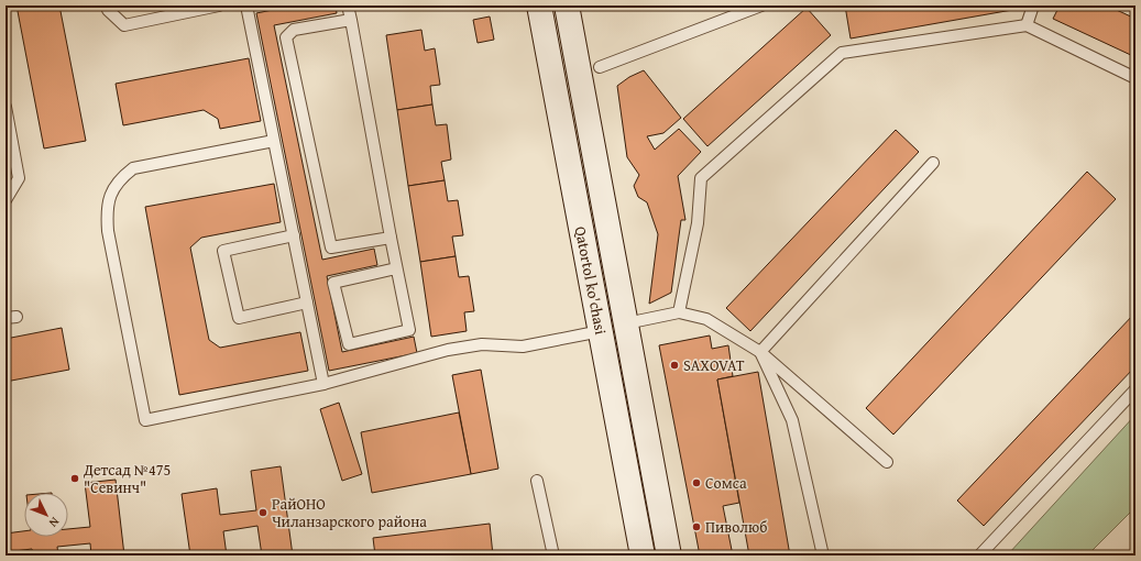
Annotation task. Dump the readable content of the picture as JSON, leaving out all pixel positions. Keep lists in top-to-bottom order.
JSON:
{
  "streets": {
    "main road": ["Qatortol ko'chasi"]
  },
  "places": [
    "SAXOVAT",
    "Детсад №475 \"Севинч\"",
    "Сомса",
    "РайОНО Чиланзарского района",
    "Пиволюб"
  ],
  "north": "bottom right"
}
